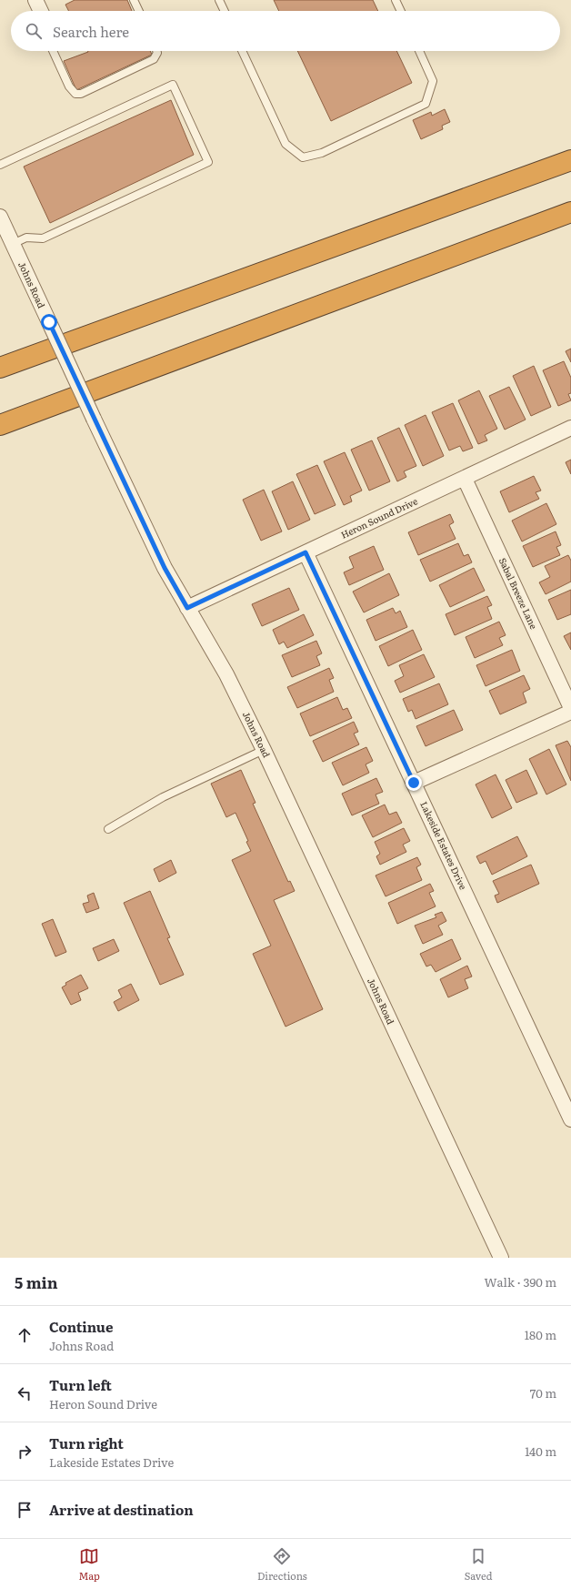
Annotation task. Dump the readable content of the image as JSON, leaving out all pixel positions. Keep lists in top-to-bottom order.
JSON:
{
  "streets": {
    "street": [
      "Johns Road",
      "Heron Sound Drive",
      "Sabal Breeze Lane",
      "Lakeside Estates Drive"
    ]
  },
  "crossings": [
    ["Johns Road", "Heron Sound Drive"],
    ["Heron Sound Drive", "Sabal Breeze Lane"],
    ["Heron Sound Drive", "Lakeside Estates Drive"]
  ],
  "page": {
    "search": "Search here",
    "heading": ["5 min", "Walk · 390 m"],
    "list": [
      ["Continue", "Johns Road", "180 m"],
      ["Turn left", "Heron Sound Drive", "70 m"],
      ["Turn right", "Lakeside Estates Drive", "140 m"],
      "Arrive at destination"
    ],
    "nav": ["Map", "Directions", "Saved"]
  }
}
